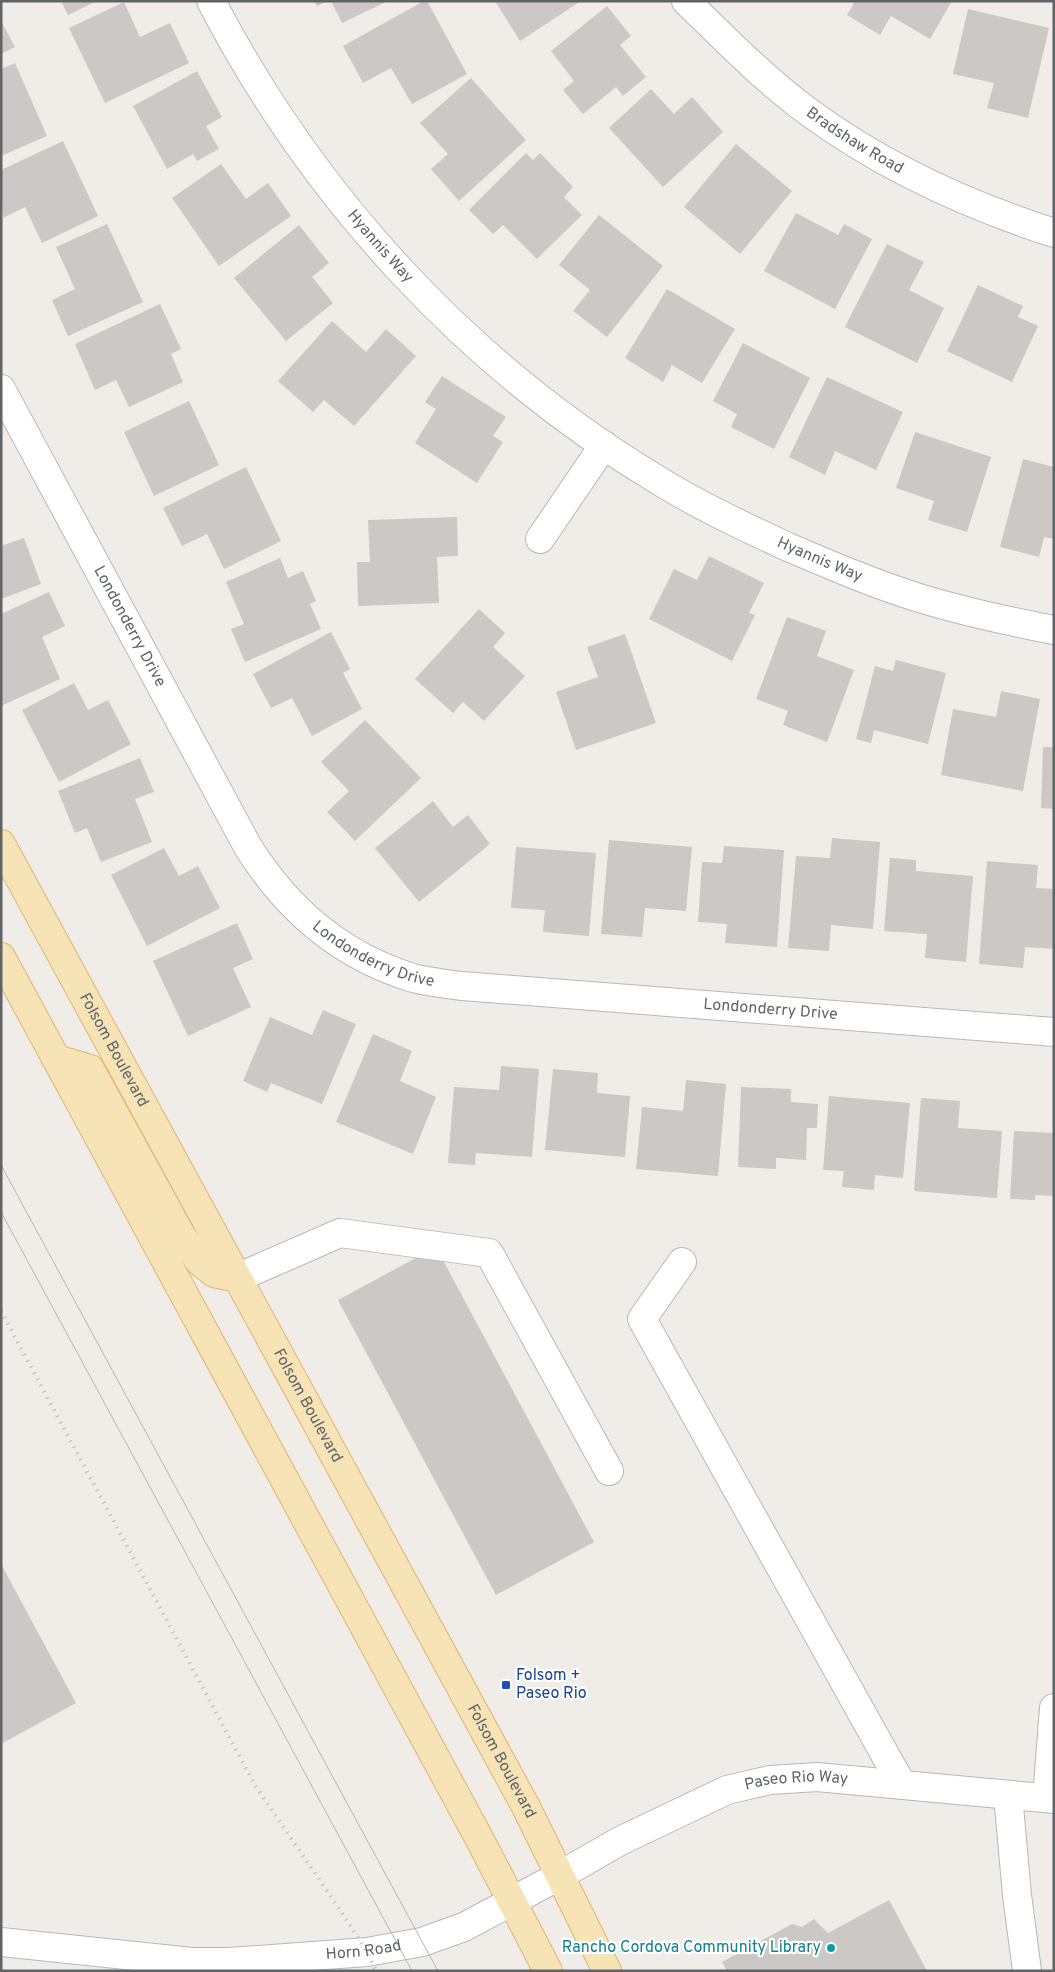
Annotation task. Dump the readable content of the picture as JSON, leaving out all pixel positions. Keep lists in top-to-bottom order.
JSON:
{
  "streets": {
    "main road": ["Folsom Boulevard"],
    "street": [
      "Bradshaw Road",
      "Hyannis Way",
      "Londonderry Drive",
      "Paseo Rio Way",
      "Horn Road"
    ]
  },
  "crossings": [
    ["Folsom Boulevard", "Paseo Rio Way"],
    ["Folsom Boulevard", "Horn Road"],
    ["Paseo Rio Way", "Horn Road"]
  ],
  "places": {
    "transit": ["Folsom + Paseo Rio"],
    "other": ["Rancho Cordova Community Library"]
  }
}
